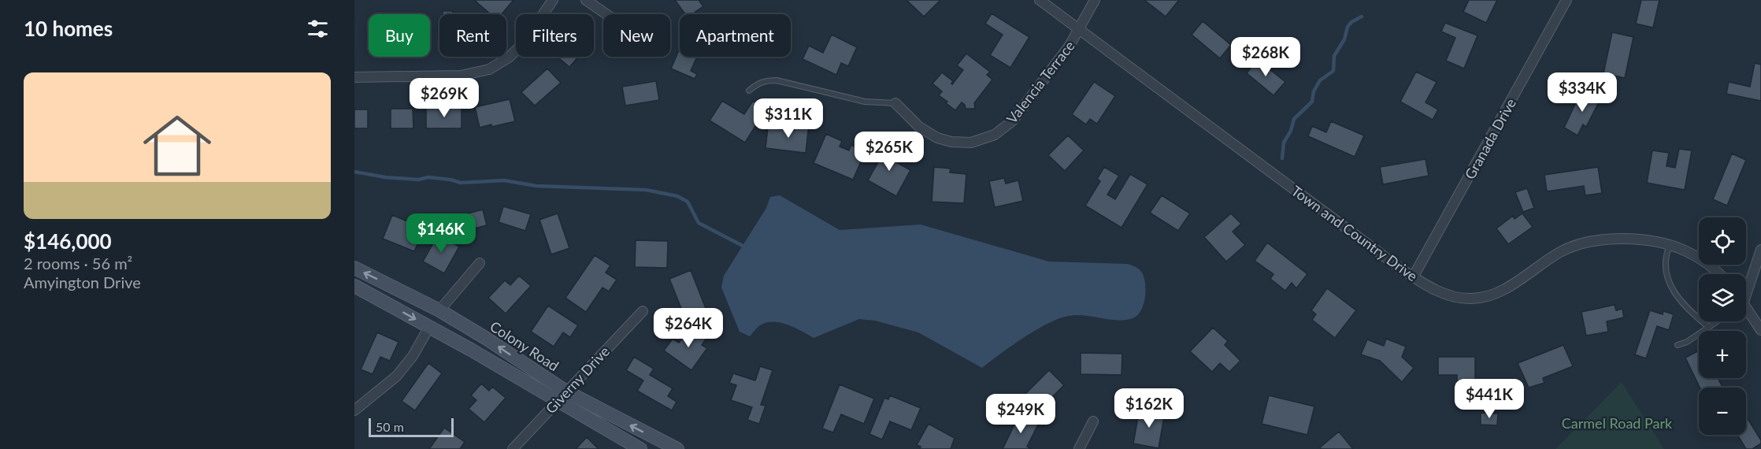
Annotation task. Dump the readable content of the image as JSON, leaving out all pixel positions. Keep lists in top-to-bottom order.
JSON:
{
  "streets": {
    "main road": ["Colony Road"],
    "street": [
      "Valencia Terrace",
      "Granada Drive",
      "Town and Country Drive",
      "Giverny Drive"
    ]
  },
  "crossings": [
    ["Valencia Terrace", "Town and Country Drive"],
    ["Granada Drive", "Town and Country Drive"],
    ["Colony Road", "Giverny Drive"]
  ],
  "parks": ["Carmel Road Park"],
  "scale_bar": "50 m",
  "page": {
    "heading": "10 homes",
    "chip": [
      "Buy",
      "Rent",
      "Filters",
      "New",
      "Apartment"
    ],
    "price": [
      "$268K",
      "$334K",
      "$269K",
      "$311K",
      "$265K",
      "$146K",
      "$264K",
      "$441K",
      "$162K",
      "$249K"
    ],
    "list": [
      {
        "name": "$146,000",
        "note": "2 rooms · 56 m² · Amyington Drive"
      }
    ],
    "map_buttons": ["+", "−"],
    "scale": "50 m"
  }
}
